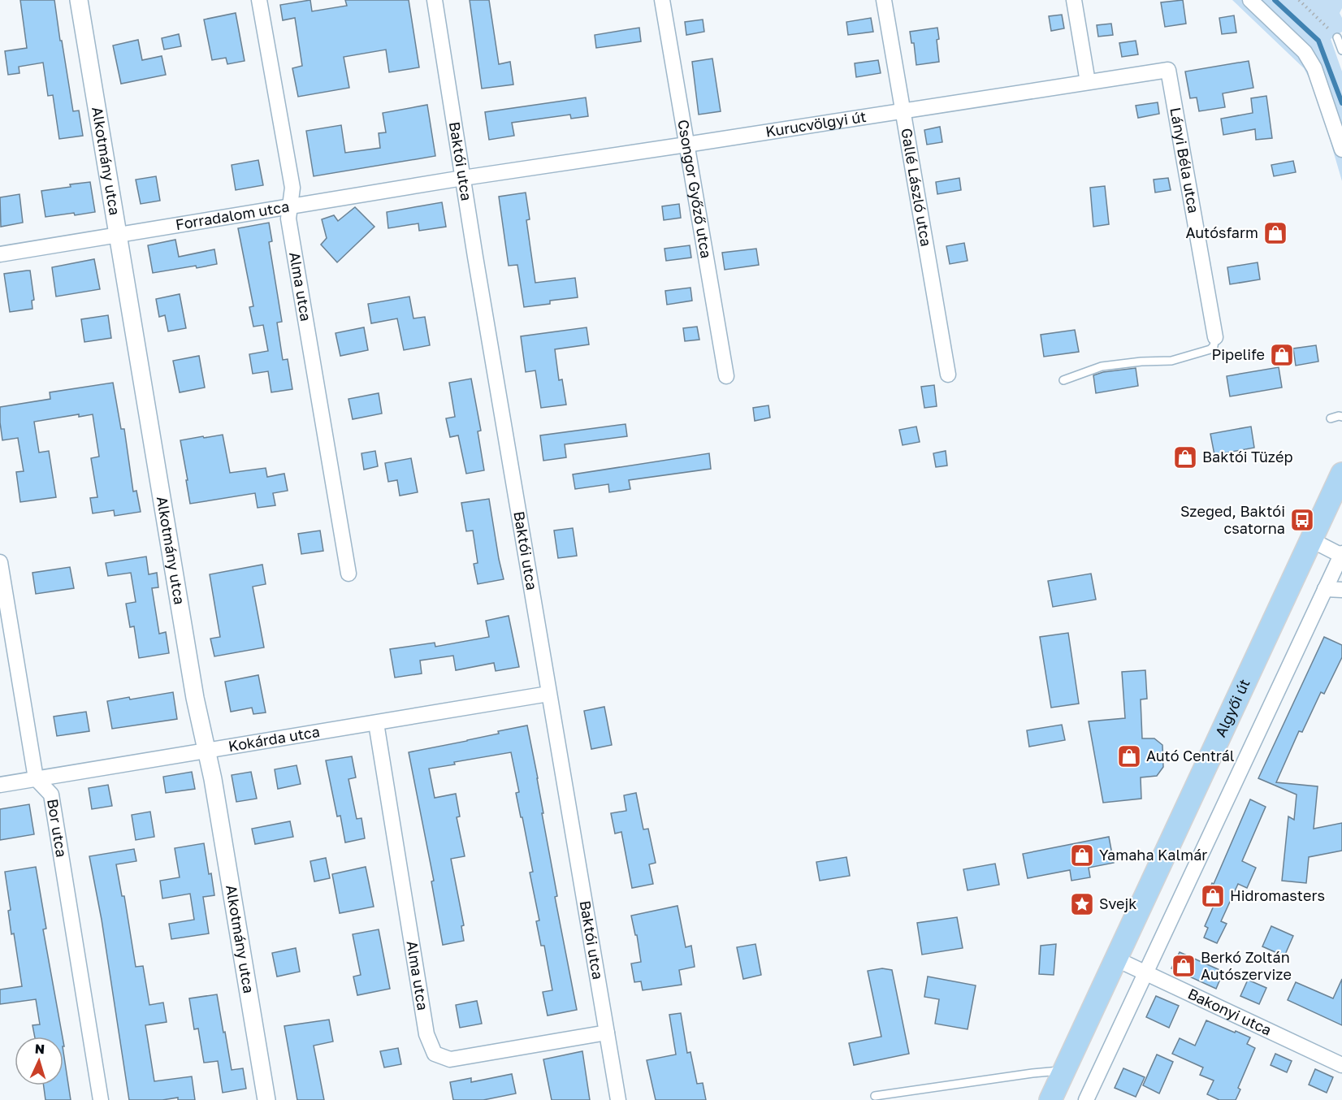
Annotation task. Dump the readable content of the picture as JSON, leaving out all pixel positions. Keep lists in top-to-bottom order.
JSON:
{
  "streets": {
    "main road": ["Algyői út"],
    "street": [
      "Kurucvölgyi út",
      "Lányi Béla utca",
      "Alkotmány utca",
      "Baktói utca",
      "Csongor Győző utca",
      "Gallé László utca",
      "Forradalom utca",
      "Alma utca",
      "Kokárda utca",
      "Bor utca",
      "Bakonyi utca"
    ]
  },
  "crossings": [
    ["Kurucvölgyi út", "Lányi Béla utca"],
    ["Kurucvölgyi út", "Baktói utca"],
    ["Kurucvölgyi út", "Csongor Győző utca"],
    ["Kurucvölgyi út", "Gallé László utca"],
    ["Kurucvölgyi út", "Forradalom utca"],
    ["Alkotmány utca", "Forradalom utca"],
    ["Alkotmány utca", "Kokárda utca"],
    ["Baktói utca", "Forradalom utca"],
    ["Baktói utca", "Alma utca"],
    ["Baktói utca", "Kokárda utca"],
    ["Forradalom utca", "Alma utca"],
    ["Alma utca", "Kokárda utca"],
    ["Algyői út", "Bakonyi utca"],
    ["Kokárda utca", "Bor utca"]
  ],
  "places": {
    "shop": [
      "Autósfarm",
      "Pipelife",
      "Baktói Tüzép",
      "Autó Centrál",
      "Yamaha Kalmár",
      "Hidromasters",
      "Berkó Zoltán Autószervize"
    ],
    "bus stop": ["Szeged, Baktói csatorna"],
    "place": ["Svejk"]
  },
  "north": "top"
}
